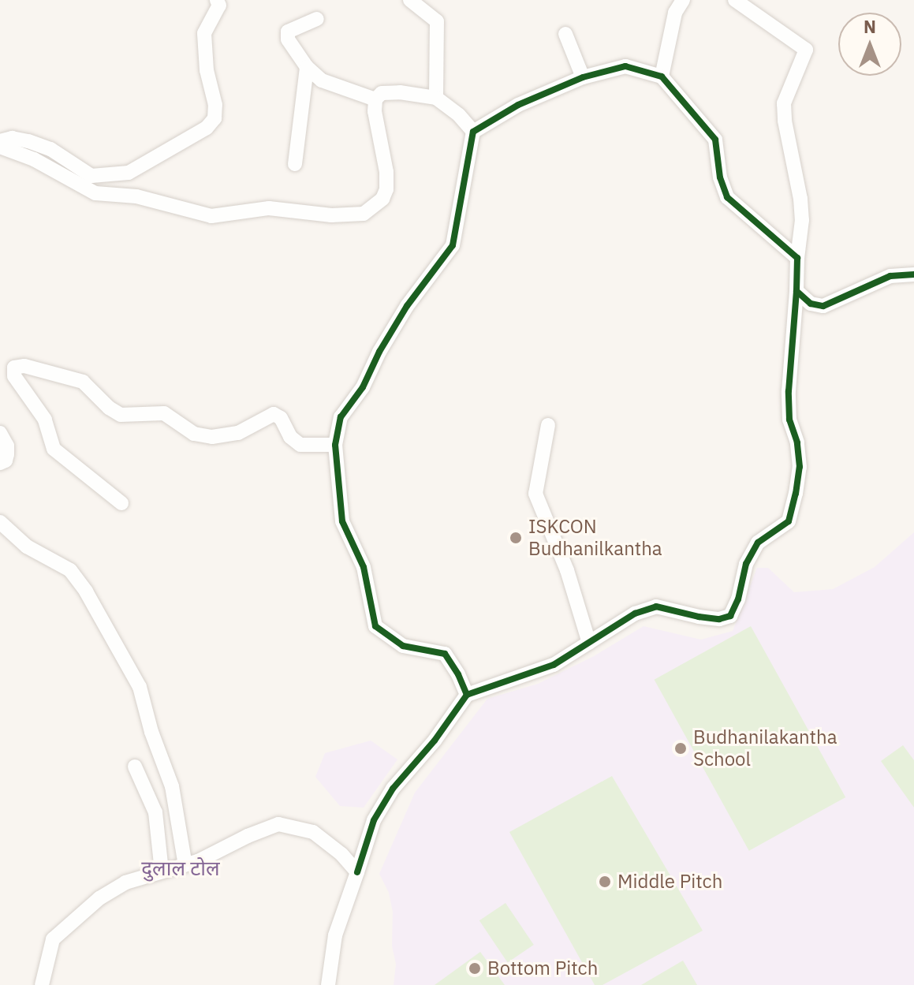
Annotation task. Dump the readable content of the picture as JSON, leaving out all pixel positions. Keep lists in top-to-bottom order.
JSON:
{
  "districts": ["दुलाल टोल"],
  "places": [
    "ISKCON Budhanilkantha",
    "Budhanilakantha School",
    "Middle Pitch",
    "Bottom Pitch"
  ],
  "north": "top"
}
